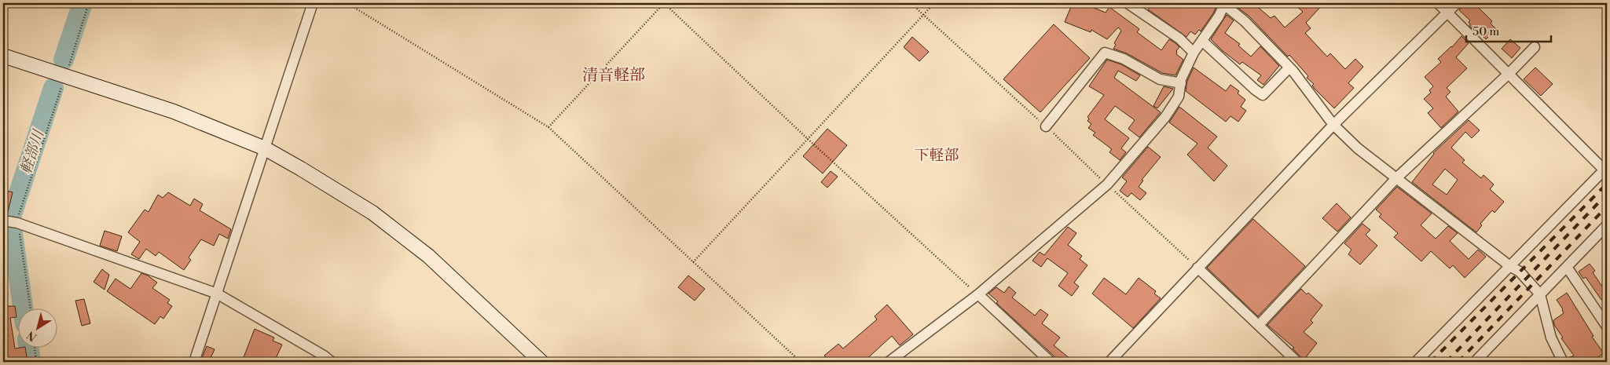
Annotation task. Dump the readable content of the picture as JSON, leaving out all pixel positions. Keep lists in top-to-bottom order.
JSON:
{
  "districts": ["清音軽部", "下軽部"],
  "water": ["軽部川"],
  "scale_bar": "50 m",
  "north": "bottom left"
}
